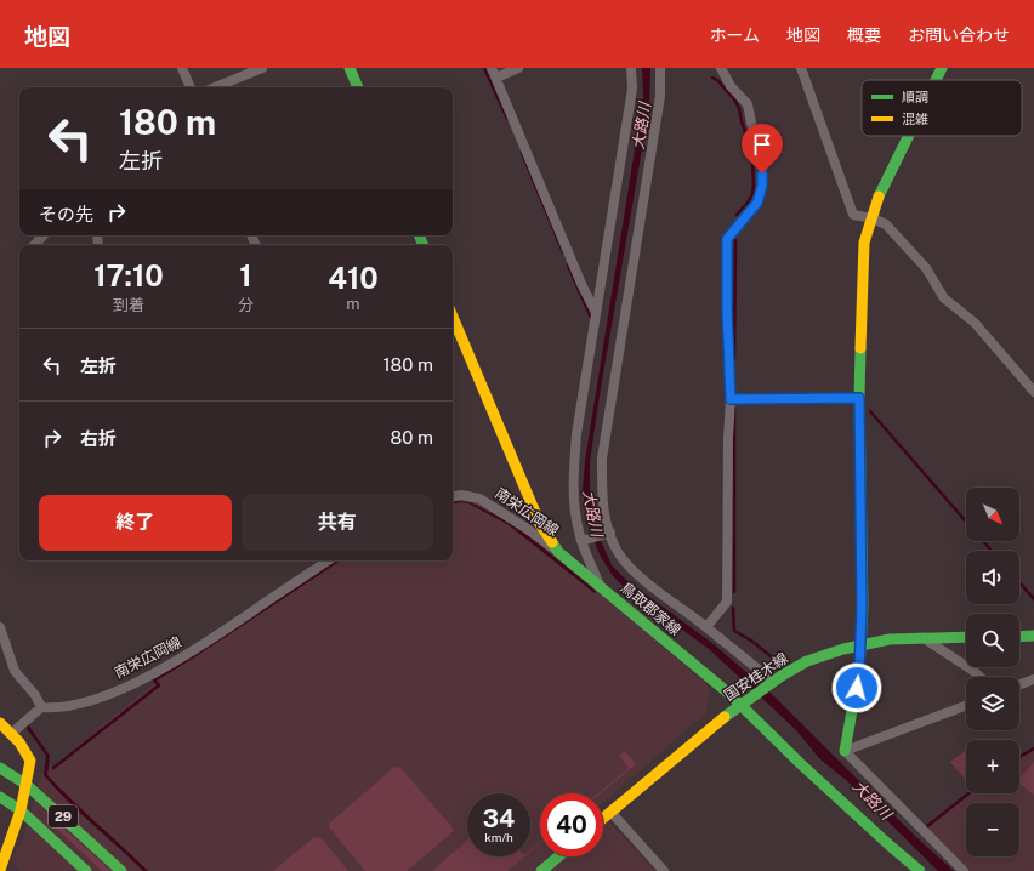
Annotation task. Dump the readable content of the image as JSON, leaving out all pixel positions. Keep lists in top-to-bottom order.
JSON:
{
  "streets": {
    "main road": ["鳥取郡家線", "国安桂木線", "29"],
    "street": ["南栄広岡線"]
  },
  "crossings": [
    ["南栄広岡線", "鳥取郡家線"],
    ["鳥取郡家線", "国安桂木線"]
  ],
  "water": ["大路川"],
  "legend": ["順調", "混雑"],
  "north": "bottom right",
  "page": {
    "header": "地図",
    "nav": [
      "ホーム",
      "地図",
      "概要",
      "お問い合わせ"
    ],
    "turn": ["180 m", "左折"],
    "then": "その先",
    "eta": [
      "17:10",
      "到着",
      "1",
      "分",
      "410",
      "m"
    ],
    "list": [
      {
        "name": "左折",
        "value": "180 m"
      },
      {
        "name": "右折",
        "value": "80 m"
      }
    ],
    "buttons": ["終了", "共有"],
    "map_buttons": ["+", "−"],
    "speed": "34 km/h",
    "limit": "40"
  }
}
